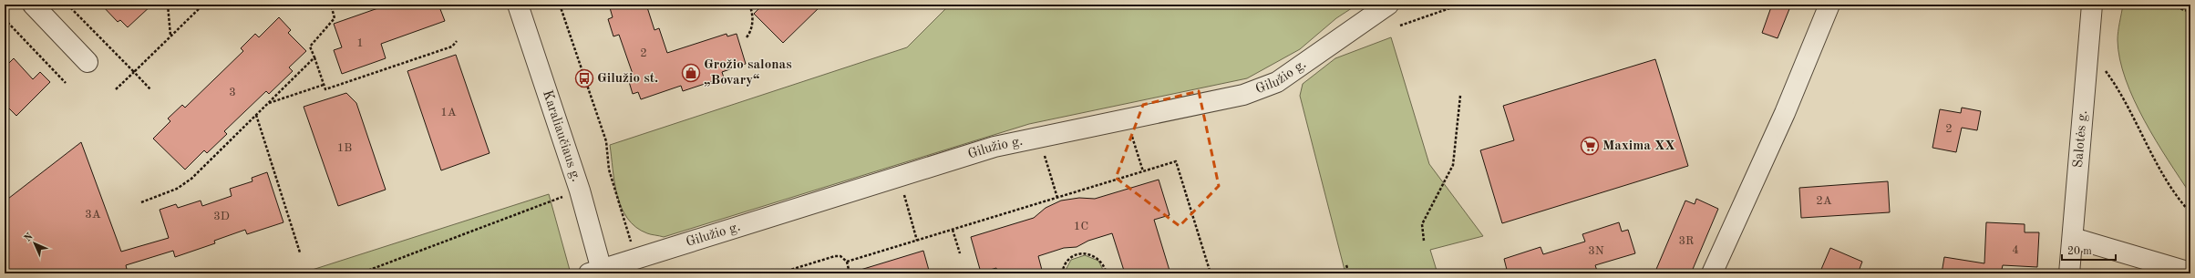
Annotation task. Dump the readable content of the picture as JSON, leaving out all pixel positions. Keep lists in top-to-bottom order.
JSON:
{
  "streets": {
    "street": ["Gilužio g.", "Karaliaučiaus g.", "Salotės g."]
  },
  "crossings": [
    ["Gilužio g.", "Karaliaučiaus g."]
  ],
  "places": {
    "shop": ["Grožio salonas „Bovary“"],
    "bus stop": ["Gilužio st."],
    "supermarket": ["Maxima XX"]
  },
  "house_numbers": [
    "1",
    "2",
    "3",
    "1A",
    "2",
    "1B",
    "2A",
    "3A",
    "3D",
    "1C",
    "3R",
    "4",
    "3N"
  ],
  "scale_bar": "20 m",
  "north": "top left"
}
